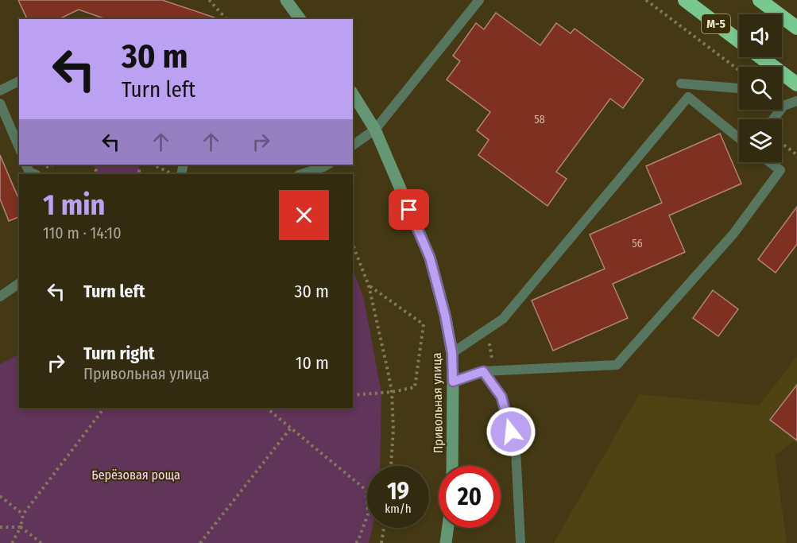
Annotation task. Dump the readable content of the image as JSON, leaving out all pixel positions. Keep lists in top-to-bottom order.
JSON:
{
  "streets": {
    "highway": ["М-5"],
    "main road": ["Привольная улица"]
  },
  "parks": ["Берёзовая роща"],
  "house_numbers": ["58", "56"],
  "page": {
    "turn": ["30 m", "Turn left"],
    "heading": ["1 min", "110 m · 14:10"],
    "list": [
      {
        "name": "Turn left",
        "value": "30 m"
      },
      {
        "name": "Turn right",
        "note": "Привольная улица",
        "value": "10 m"
      }
    ],
    "speed": "19 km/h",
    "limit": "20"
  }
}
